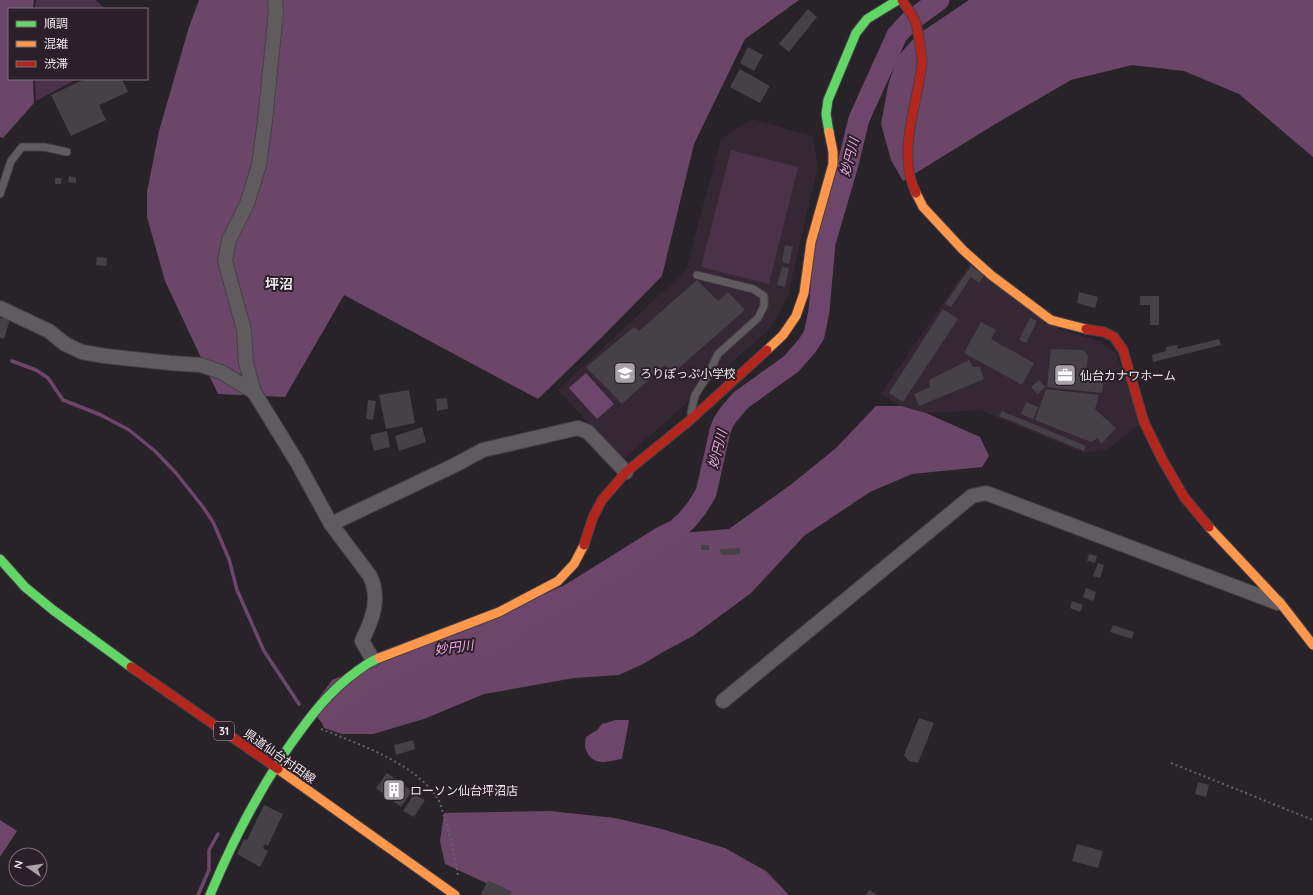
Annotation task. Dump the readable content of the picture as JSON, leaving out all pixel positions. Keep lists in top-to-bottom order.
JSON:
{
  "streets": {
    "street": ["31", "県道仙台村田線"]
  },
  "districts": ["坪沼"],
  "water": ["妙円川"],
  "places": {
    "school or university": ["ろりぽっぷ小学校"],
    "office": ["仙台カナワホーム"],
    "building": ["ローソン仙台坪沼店"]
  },
  "legend": ["順調", "混雑", "渋滞"],
  "north": "left"
}
